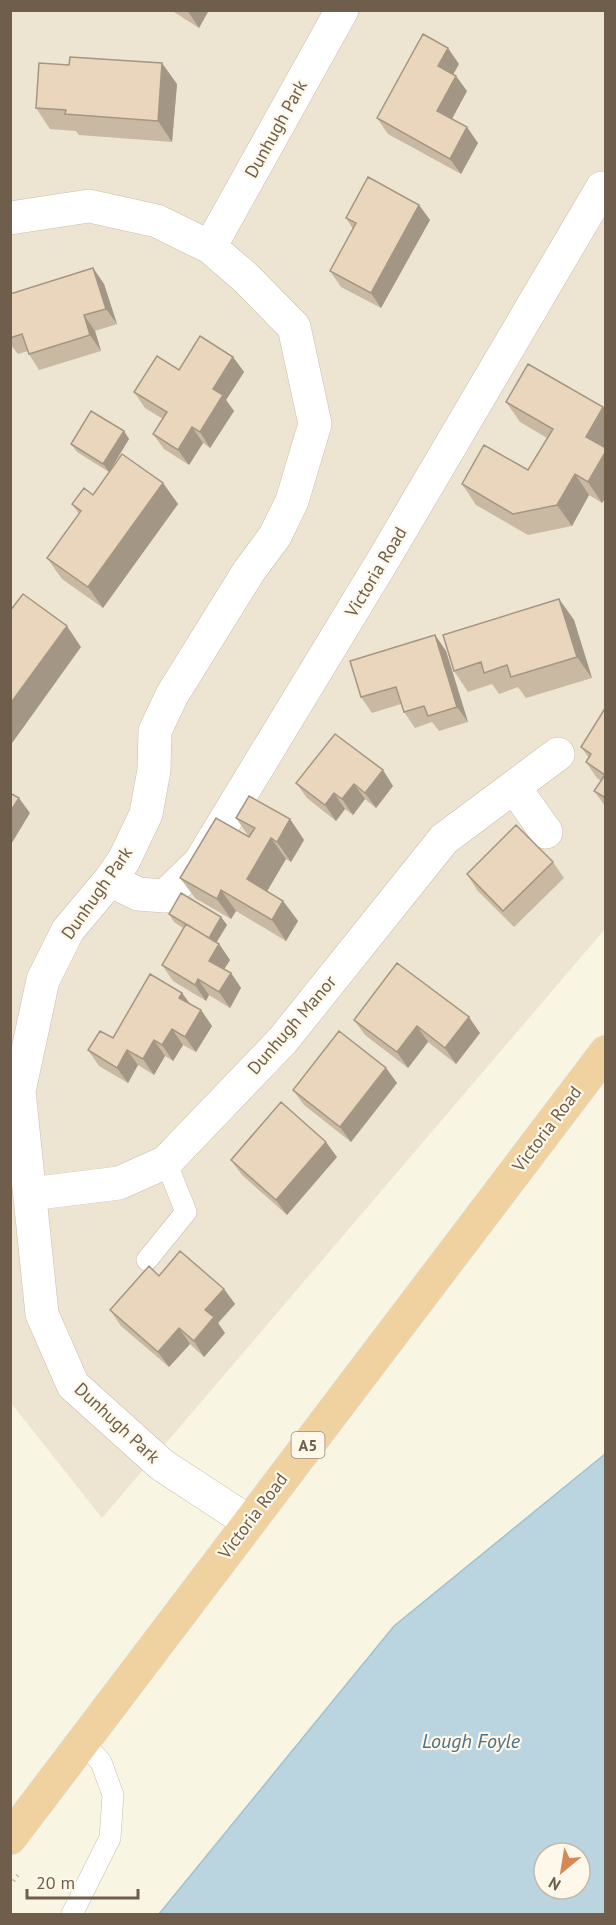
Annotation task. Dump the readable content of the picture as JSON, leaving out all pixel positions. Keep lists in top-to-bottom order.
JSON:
{
  "streets": {
    "highway": ["Victoria Road", "A5"],
    "street": ["Dunhugh Park", "Dunhugh Manor"]
  },
  "crossings": [
    ["Dunhugh Park", "Victoria Road"],
    ["Dunhugh Park", "Dunhugh Manor"]
  ],
  "water": ["Lough Foyle"],
  "scale_bar": "20 m",
  "north": "bottom left"
}
